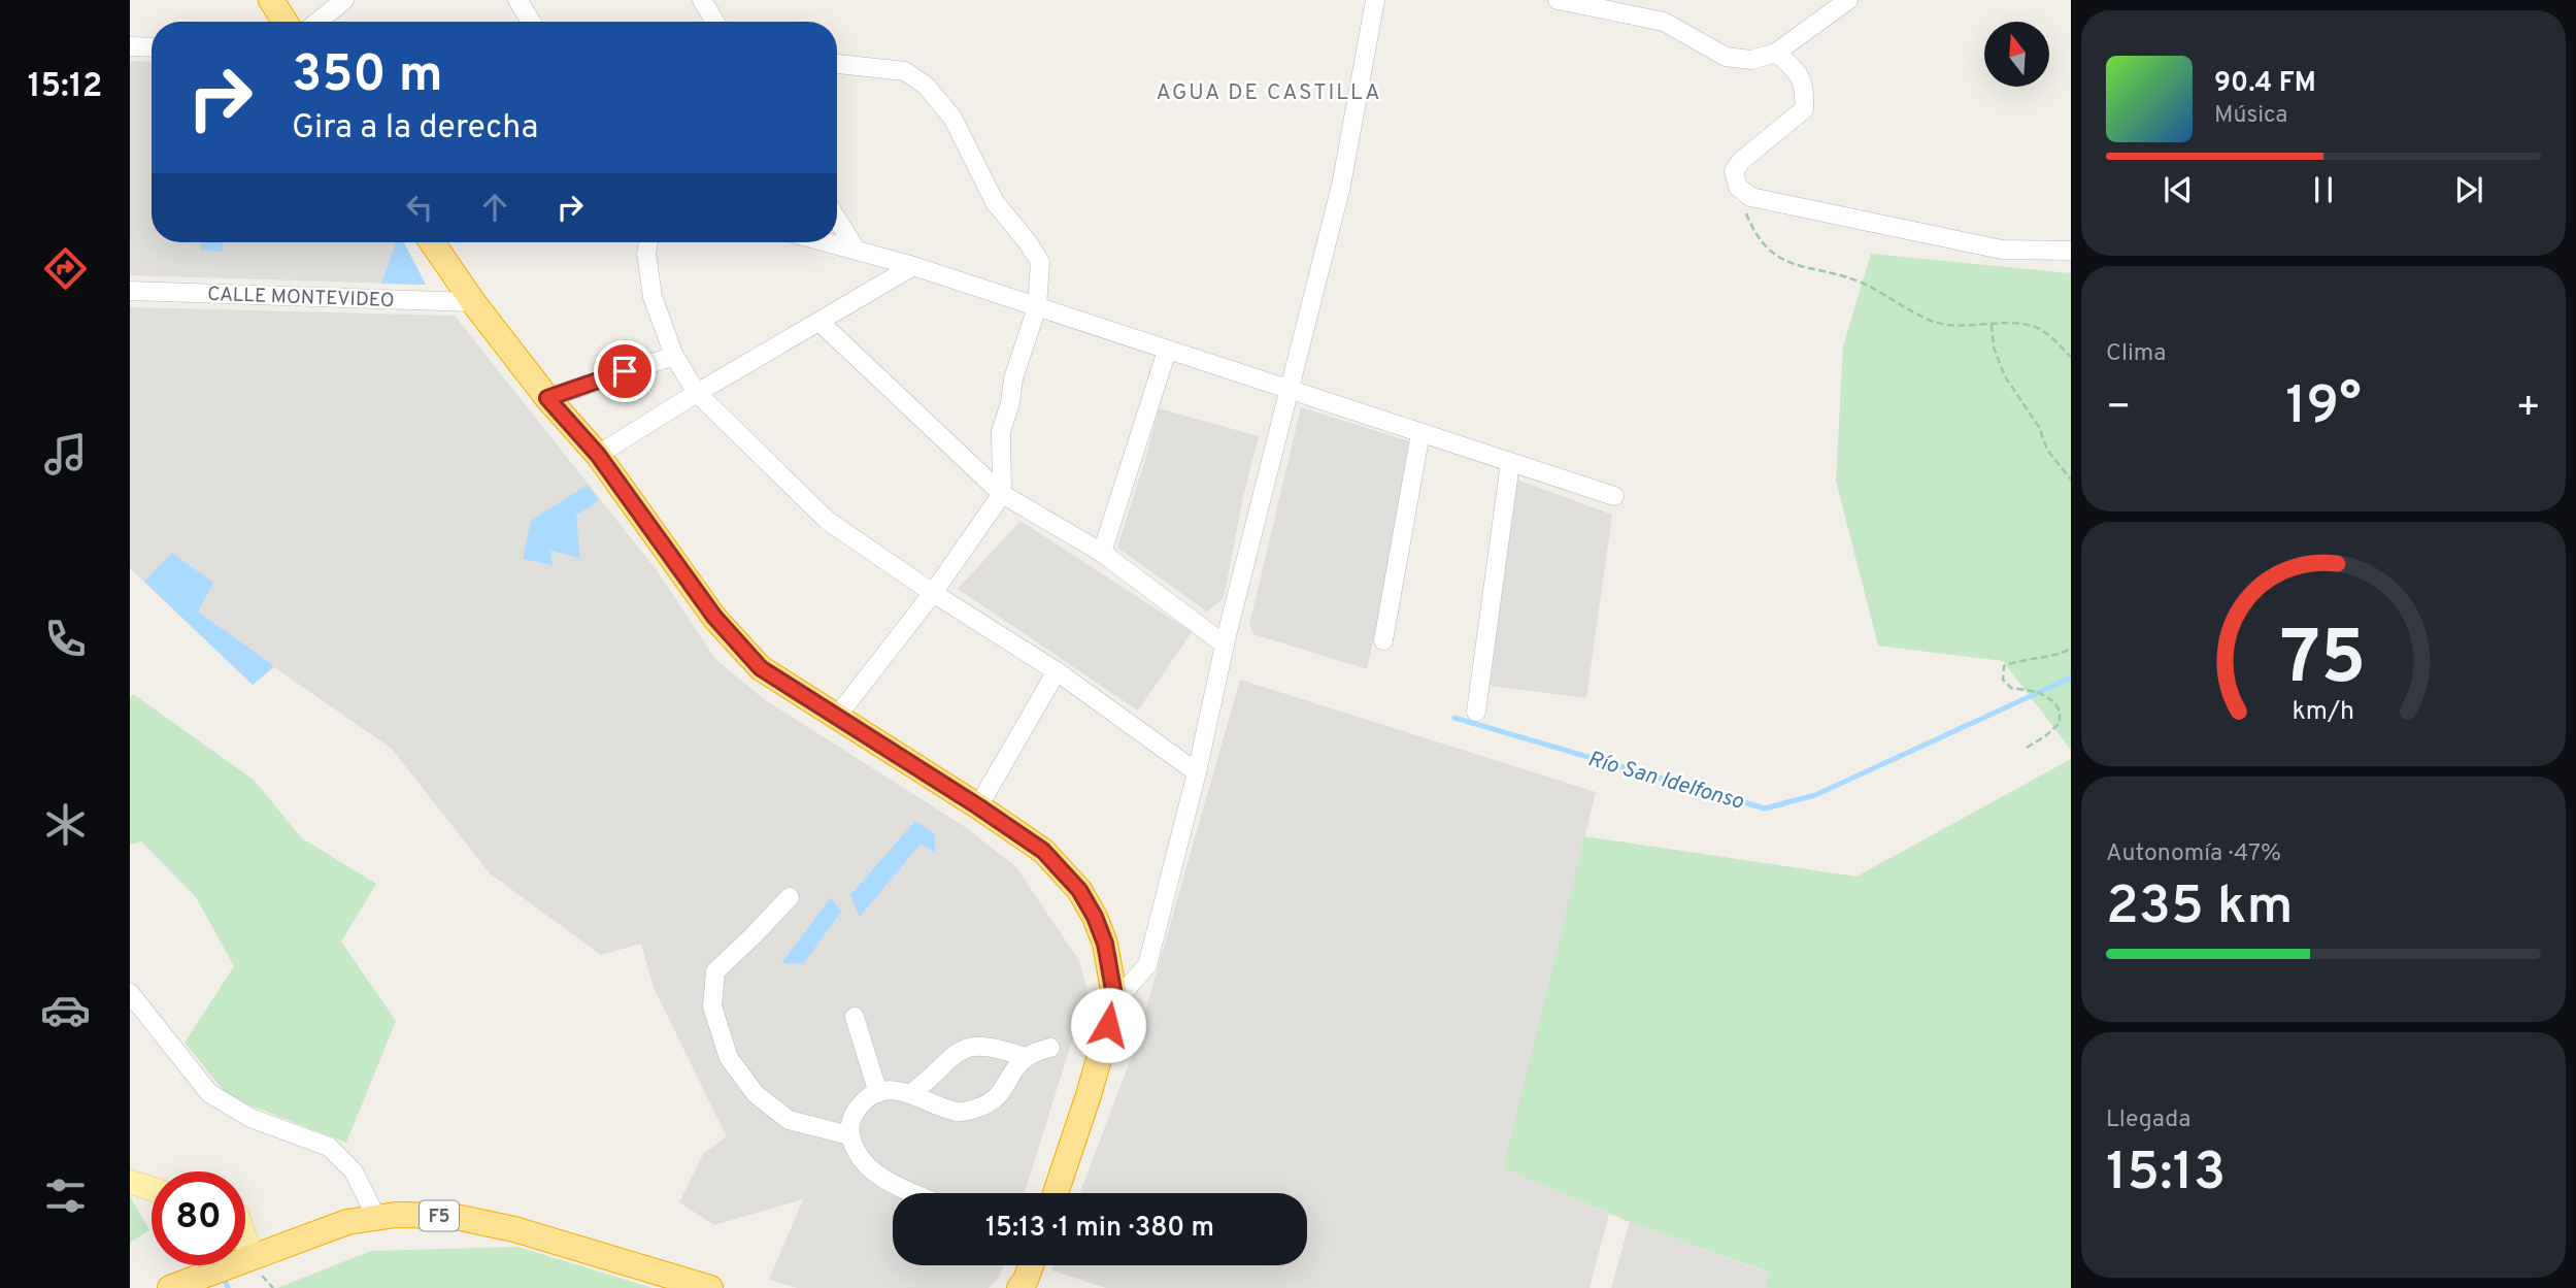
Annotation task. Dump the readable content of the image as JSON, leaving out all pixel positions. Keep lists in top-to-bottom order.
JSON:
{
  "streets": {
    "highway": ["F5"],
    "street": ["CALLE MONTEVIDEO"]
  },
  "districts": ["AGUA DE CASTILLA"],
  "water": ["Río San Idelfonso"],
  "north": "top",
  "page": {
    "tabs": "15:12",
    "turn": ["350 m", "Gira a la derecha"],
    "song": ["90.4 FM", "Música"],
    "tile": [
      "Clima",
      ["Autonomía · 47%", "235 km"],
      ["Llegada", "15:13"]
    ],
    "heat": ["−", "19°", "+"],
    "limit": "80",
    "trip": "15:13 · 1 min · 380 m",
    "gauge": ["75", "km/h"]
  }
}
